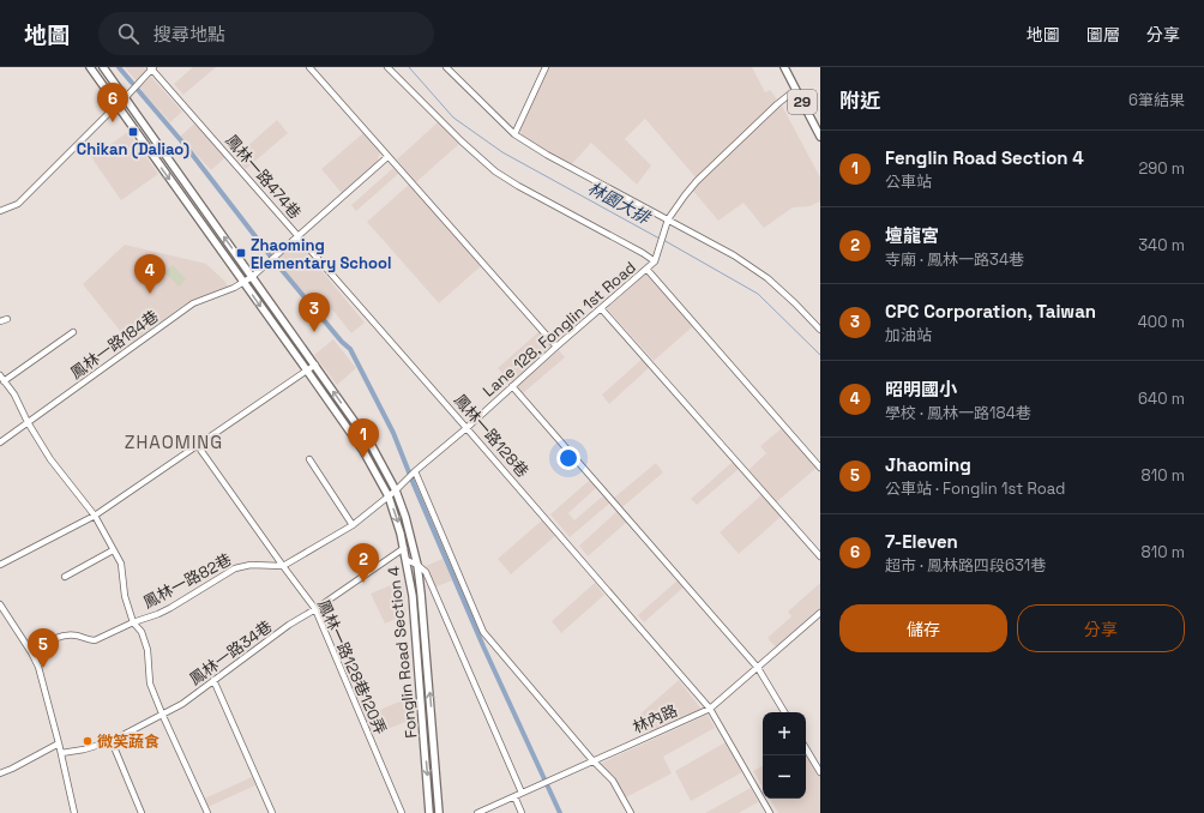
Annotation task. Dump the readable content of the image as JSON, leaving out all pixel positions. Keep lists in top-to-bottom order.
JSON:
{
  "streets": {
    "main road": ["29", "Fonglin Road Section 4"],
    "street": [
      "鳳林一路474巷",
      "Lane 128, Fonglin 1st Road",
      "鳳林一路184巷",
      "鳳林一路128巷",
      "鳳林一路82巷",
      "鳳林一路34巷",
      "鳳林一路128巷120弄",
      "林內路"
    ]
  },
  "crossings": [
    ["鳳林一路474巷", "鳳林一路128巷"],
    ["Lane 128, Fonglin 1st Road", "鳳林一路128巷"],
    ["Lane 128, Fonglin 1st Road", "Fonglin Road Section 4"],
    ["鳳林一路184巷", "Fonglin Road Section 4"],
    ["鳳林一路128巷", "林內路"],
    ["鳳林一路82巷", "鳳林一路128巷120弄"],
    ["鳳林一路34巷", "Fonglin Road Section 4"],
    ["鳳林一路34巷", "鳳林一路128巷120弄"]
  ],
  "districts": ["ZHAOMING"],
  "water": ["林園大排"],
  "places": {
    "transit": ["Chikan (Daliao)", "Zhaoming Elementary School"],
    "other": ["微笑蔬食"]
  },
  "page": {
    "header": "地圖",
    "search": "搜尋地點",
    "nav": ["地圖", "圖層", "分享"],
    "heading": ["附近", "6筆結果"],
    "pins": [
      "6",
      "4",
      "3",
      "1",
      "2",
      "5"
    ],
    "list": [
      {
        "mark": "1",
        "name": "Fenglin Road Section 4",
        "note": "公車站",
        "value": "290 m"
      },
      {
        "mark": "2",
        "name": "壇龍宮",
        "note": "寺廟 · 鳳林一路34巷",
        "value": "340 m"
      },
      {
        "mark": "3",
        "name": "CPC Corporation, Taiwan",
        "note": "加油站",
        "value": "400 m"
      },
      {
        "mark": "4",
        "name": "昭明國小",
        "note": "學校 · 鳳林一路184巷",
        "value": "640 m"
      },
      {
        "mark": "5",
        "name": "Jhaoming",
        "note": "公車站 · Fonglin 1st Road",
        "value": "810 m"
      },
      {
        "mark": "6",
        "name": "7-Eleven",
        "note": "超市 · 鳳林路四段631巷",
        "value": "810 m"
      }
    ],
    "buttons": ["儲存", "分享"],
    "map_buttons": ["+", "−"]
  }
}
